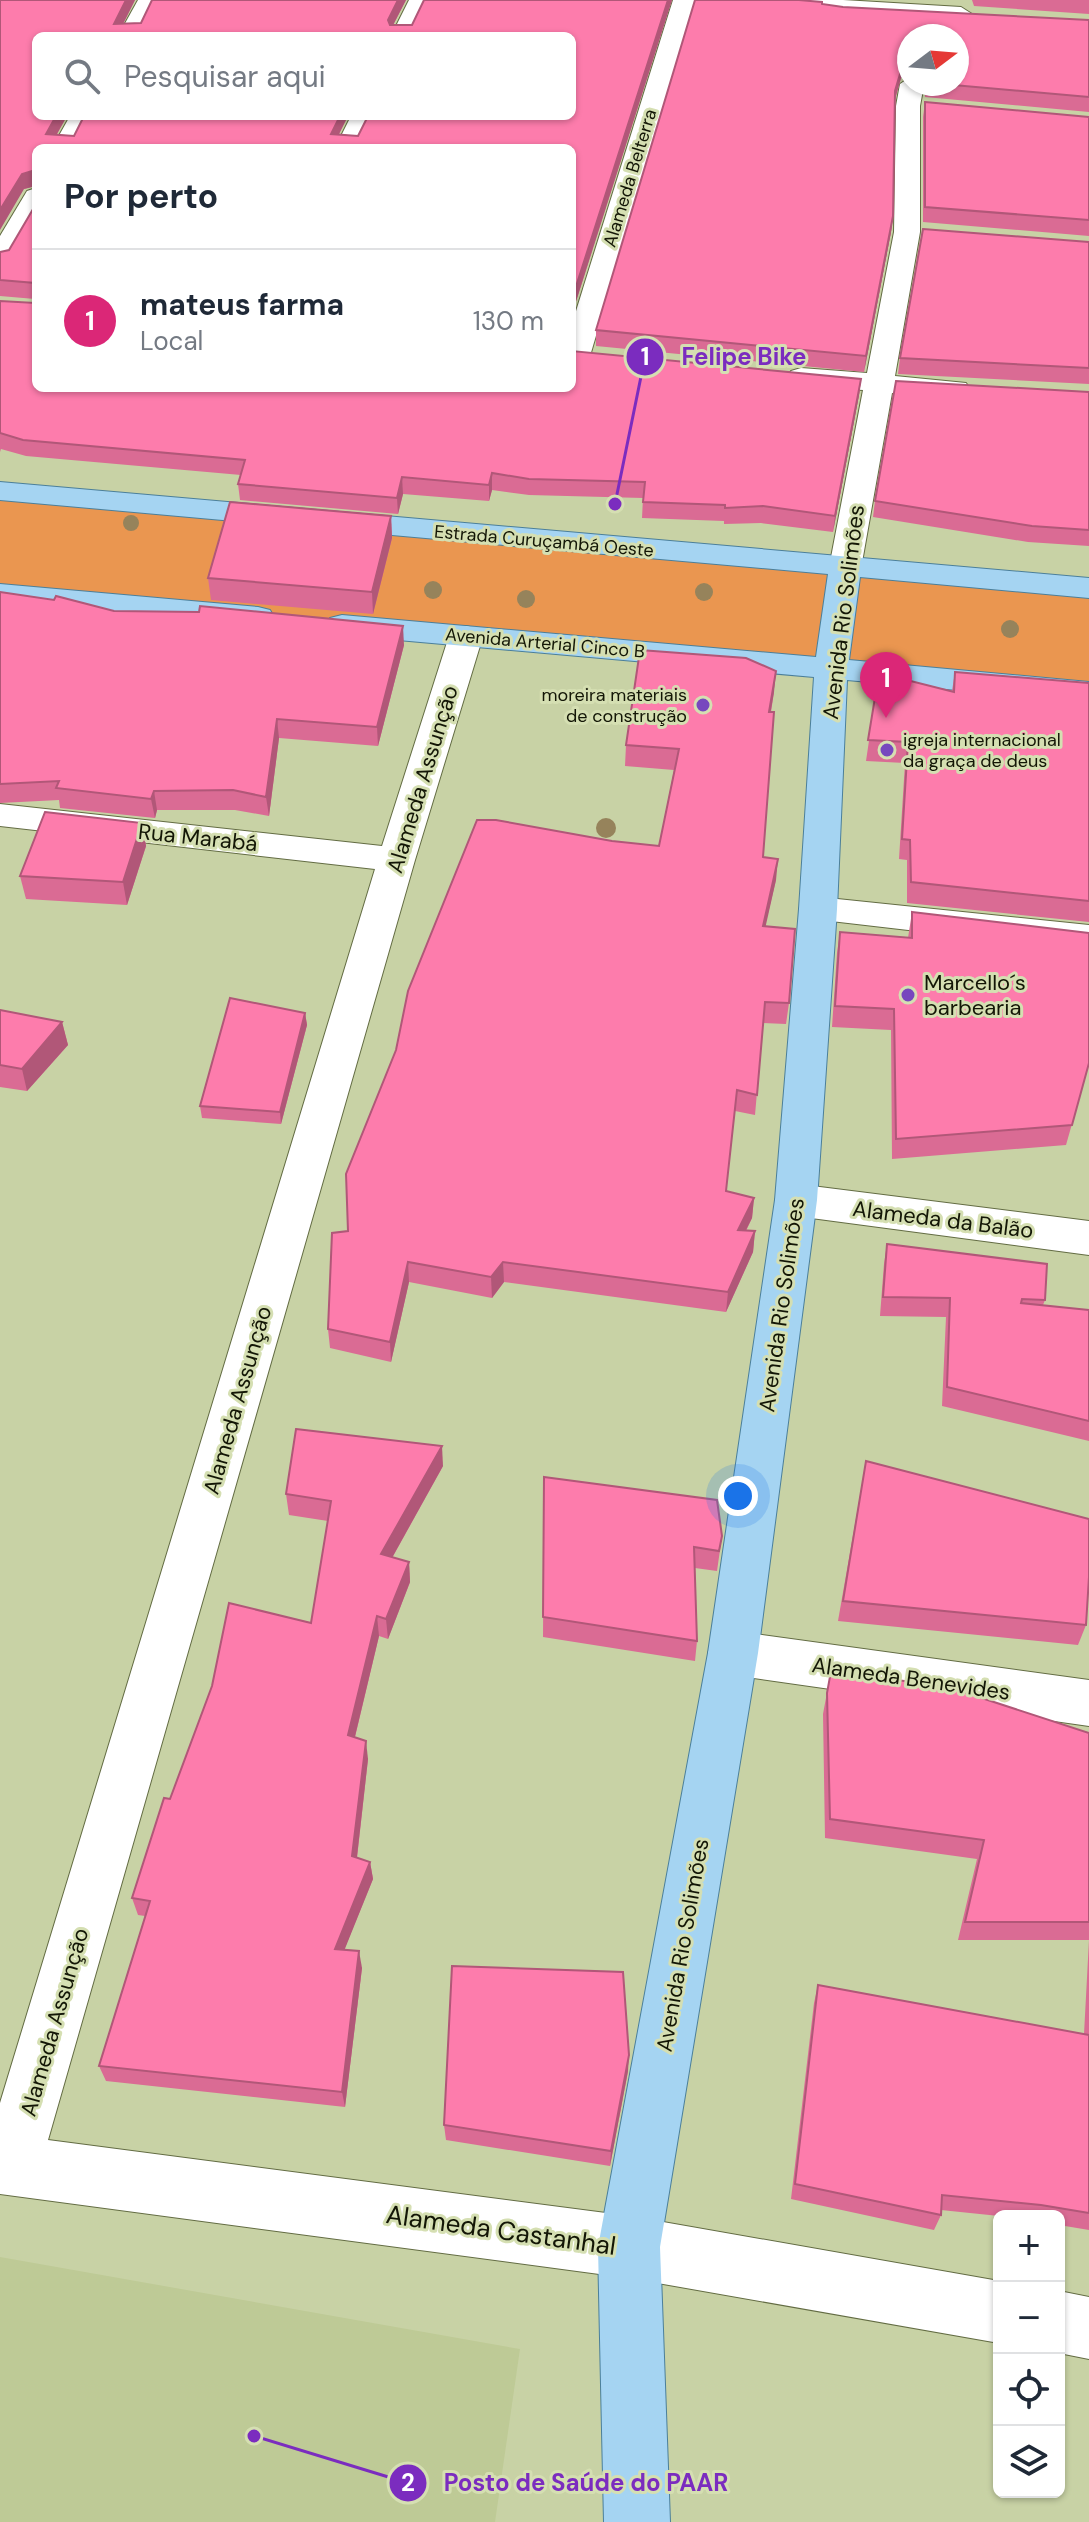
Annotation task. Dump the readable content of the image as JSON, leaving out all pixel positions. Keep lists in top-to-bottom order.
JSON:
{
  "streets": {
    "main road": ["Estrada Curuçambá Oeste", "Avenida Rio Solimões", "Avenida Arterial Cinco B"],
    "street": [
      "Alameda Belterra",
      "Alameda Assunção",
      "Rua Marabá",
      "Alameda da Balão",
      "Alameda Benevides",
      "Alameda Castanhal"
    ]
  },
  "crossings": [
    ["Estrada Curuçambá Oeste", "Avenida Rio Solimões"],
    ["Avenida Rio Solimões", "Avenida Arterial Cinco B"],
    ["Avenida Rio Solimões", "Alameda da Balão"],
    ["Avenida Rio Solimões", "Alameda Benevides"],
    ["Avenida Rio Solimões", "Alameda Castanhal"],
    ["Avenida Arterial Cinco B", "Alameda Assunção"],
    ["Alameda Assunção", "Rua Marabá"],
    ["Alameda Assunção", "Alameda Castanhal"]
  ],
  "places": [
    "Felipe Bike",
    "moreira materiais de construção",
    "igreja internacional da graça de deus",
    "Marcello´s barbearia",
    "Posto de Saúde do PAAR"
  ],
  "north": "right",
  "page": {
    "search": "Pesquisar aqui",
    "heading": "Por perto",
    "list": [
      {
        "mark": "1",
        "name": "mateus farma",
        "note": "Local",
        "value": "130 m"
      }
    ],
    "pins": "1",
    "map_buttons": ["+", "−"]
  }
}
